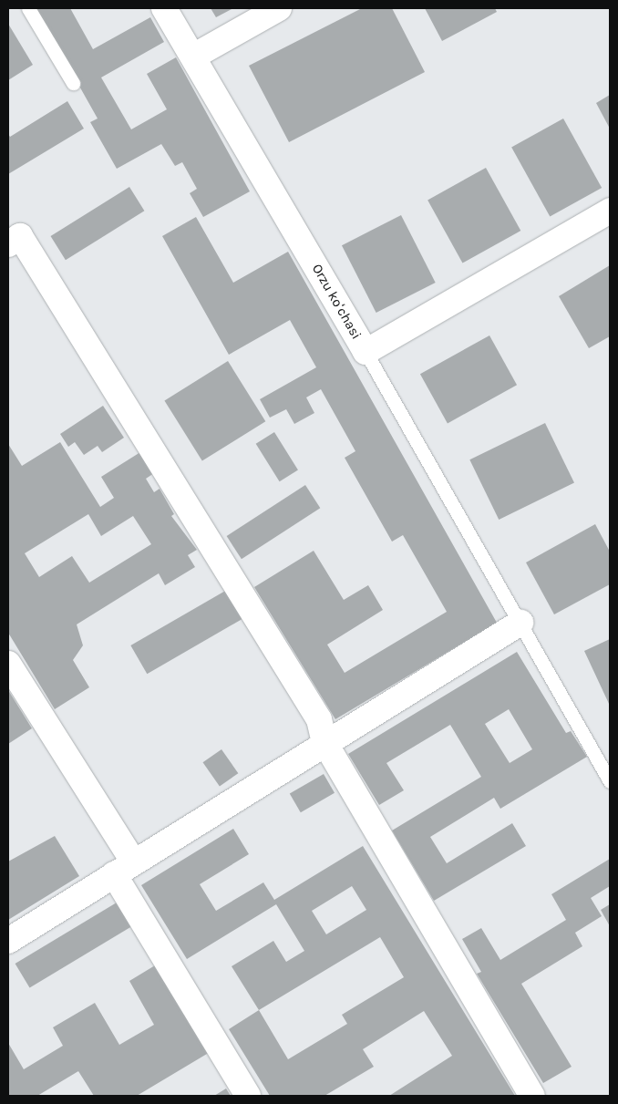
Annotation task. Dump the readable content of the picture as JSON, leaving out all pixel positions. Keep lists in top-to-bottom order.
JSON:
{
  "streets": {
    "street": ["Orzu koʻchasi"]
  }
}
